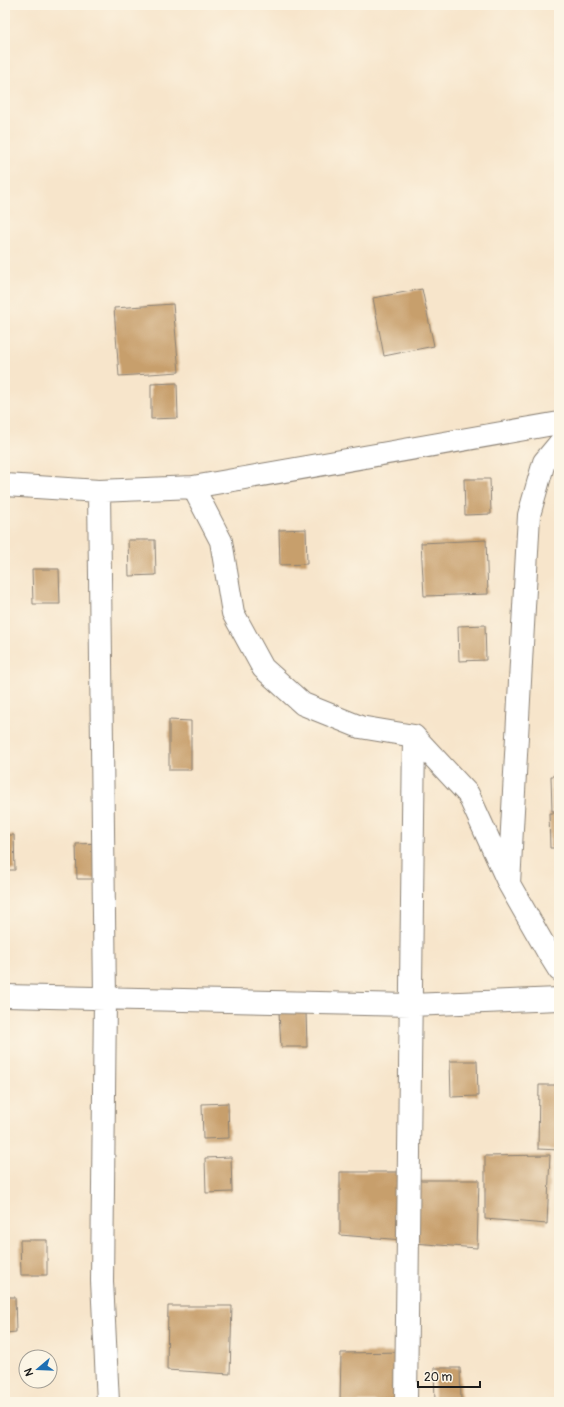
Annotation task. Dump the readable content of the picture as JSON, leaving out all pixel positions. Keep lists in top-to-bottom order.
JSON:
{
  "scale_bar": "20 m",
  "north": "left"
}
